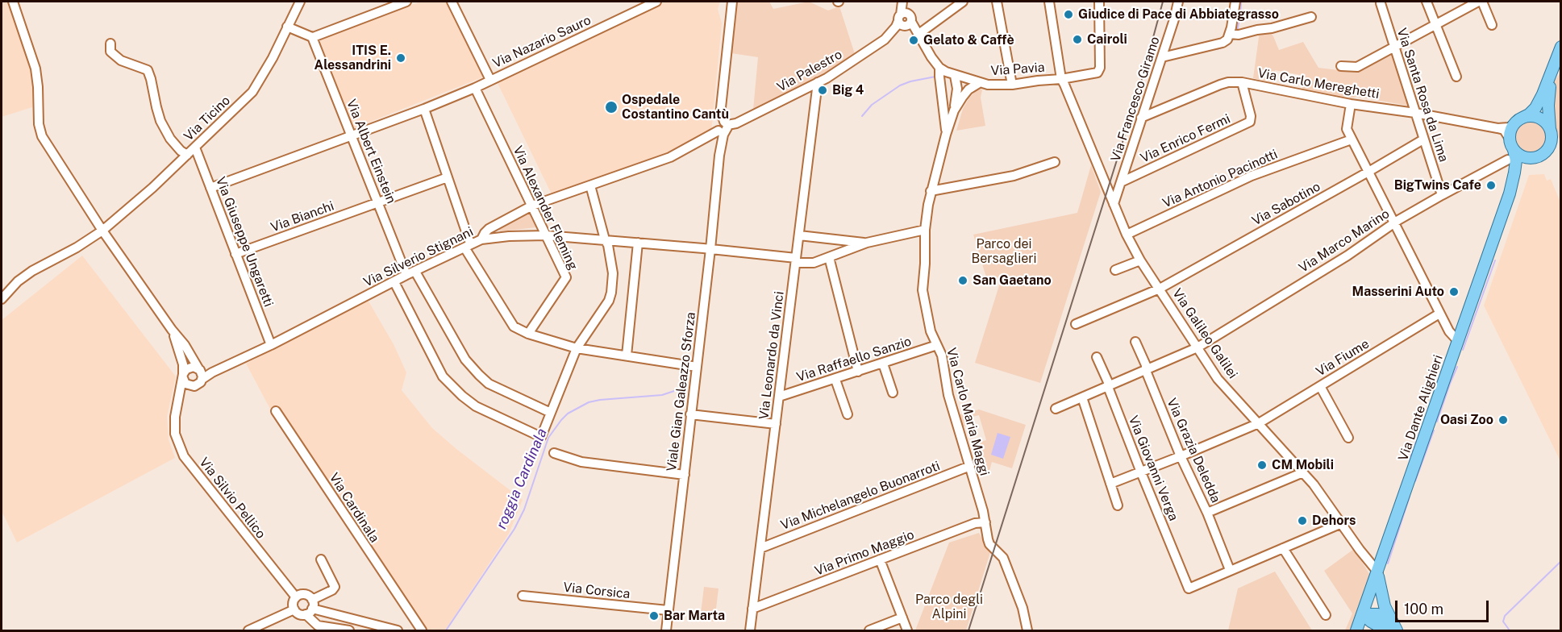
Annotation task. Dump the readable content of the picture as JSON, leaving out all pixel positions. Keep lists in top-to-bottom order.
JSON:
{
  "streets": {
    "main road": ["Via Dante Alighieri"],
    "street": [
      "Via Nazario Sauro",
      "Via Pavia",
      "Via Palestro",
      "Via Carlo Mereghetti",
      "Via Santa Rosa da Lima",
      "Via Francesco Giramo",
      "Via Ticino",
      "Via Enrico Fermi",
      "Via Albert Einstein",
      "Via Antonio Pacinotti",
      "Via Sabotino",
      "Via Alexander Fleming",
      "Via Bianchi",
      "Via Marco Marino",
      "Via Giuseppe Ungaretti",
      "Via Silverio Stignani",
      "Via Galileo Galilei",
      "Via Leonardo da Vinci",
      "Via Fiume",
      "Via Raffaello Sanzio",
      "Viale Gian Galeazzo Sforza",
      "Via Carlo Maria Maggi",
      "Via Grazia Deledda",
      "Via Giovanni Verga",
      "Via Michelangelo Buonarroti",
      "Via Silvio Pellico",
      "Via Cardinala",
      "Via Primo Maggio",
      "Via Corsica"
    ]
  },
  "crossings": [
    ["Via Nazario Sauro", "Via Albert Einstein"],
    ["Via Nazario Sauro", "Via Alexander Fleming"],
    ["Via Nazario Sauro", "Via Giuseppe Ungaretti"],
    ["Via Pavia", "Via Palestro"],
    ["Via Pavia", "Via Galileo Galilei"],
    ["Via Pavia", "Via Carlo Maria Maggi"],
    ["Via Palestro", "Via Alexander Fleming"],
    ["Via Palestro", "Via Silverio Stignani"],
    ["Via Palestro", "Via Leonardo da Vinci"],
    ["Via Palestro", "Viale Gian Galeazzo Sforza"],
    ["Via Carlo Mereghetti", "Via Santa Rosa da Lima"],
    ["Via Carlo Mereghetti", "Via Francesco Giramo"],
    ["Via Carlo Mereghetti", "Via Enrico Fermi"],
    ["Via Santa Rosa da Lima", "Via Sabotino"],
    ["Via Santa Rosa da Lima", "Via Marco Marino"],
    ["Via Francesco Giramo", "Via Enrico Fermi"],
    ["Via Francesco Giramo", "Via Galileo Galilei"],
    ["Via Ticino", "Via Giuseppe Ungaretti"],
    ["Via Albert Einstein", "Via Bianchi"],
    ["Via Albert Einstein", "Via Silverio Stignani"],
    ["Via Antonio Pacinotti", "Via Galileo Galilei"],
    ["Via Sabotino", "Via Galileo Galilei"],
    ["Via Alexander Fleming", "Via Silverio Stignani"],
    ["Via Bianchi", "Via Giuseppe Ungaretti"],
    ["Via Marco Marino", "Via Galileo Galilei"],
    ["Via Marco Marino", "Via Grazia Deledda"],
    ["Via Marco Marino", "Via Giovanni Verga"],
    ["Via Giuseppe Ungaretti", "Via Silverio Stignani"],
    ["Via Silverio Stignani", "Via Leonardo da Vinci"],
    ["Via Silverio Stignani", "Viale Gian Galeazzo Sforza"],
    ["Via Silverio Stignani", "Via Silvio Pellico"],
    ["Via Galileo Galilei", "Via Fiume"],
    ["Via Galileo Galilei", "Via Dante Alighieri"],
    ["Via Leonardo da Vinci", "Via Raffaello Sanzio"],
    ["Via Leonardo da Vinci", "Via Michelangelo Buonarroti"],
    ["Via Leonardo da Vinci", "Via Primo Maggio"],
    ["Via Fiume", "Via Grazia Deledda"],
    ["Via Fiume", "Via Giovanni Verga"],
    ["Via Raffaello Sanzio", "Via Carlo Maria Maggi"],
    ["Viale Gian Galeazzo Sforza", "Via Corsica"],
    ["Via Carlo Maria Maggi", "Via Michelangelo Buonarroti"],
    ["Via Carlo Maria Maggi", "Via Primo Maggio"],
    ["Via Grazia Deledda", "Via Giovanni Verga"]
  ],
  "water": ["roggia Cardinala"],
  "parks": ["Parco dei Bersaglieri", "Parco degli Alpini"],
  "places": [
    "Giudice di Pace di Abbiategrasso",
    "Cairoli",
    "Gelato & Caffè",
    "ITIS E. Alessandrini",
    "Big 4",
    "Ospedale Costantino Cantù",
    "BigTwins Cafe",
    "San Gaetano",
    "Masserini Auto",
    "Oasi Zoo",
    "CM Mobili",
    "Dehors",
    "Bar Marta"
  ],
  "scale_bar": "100 m"
}
